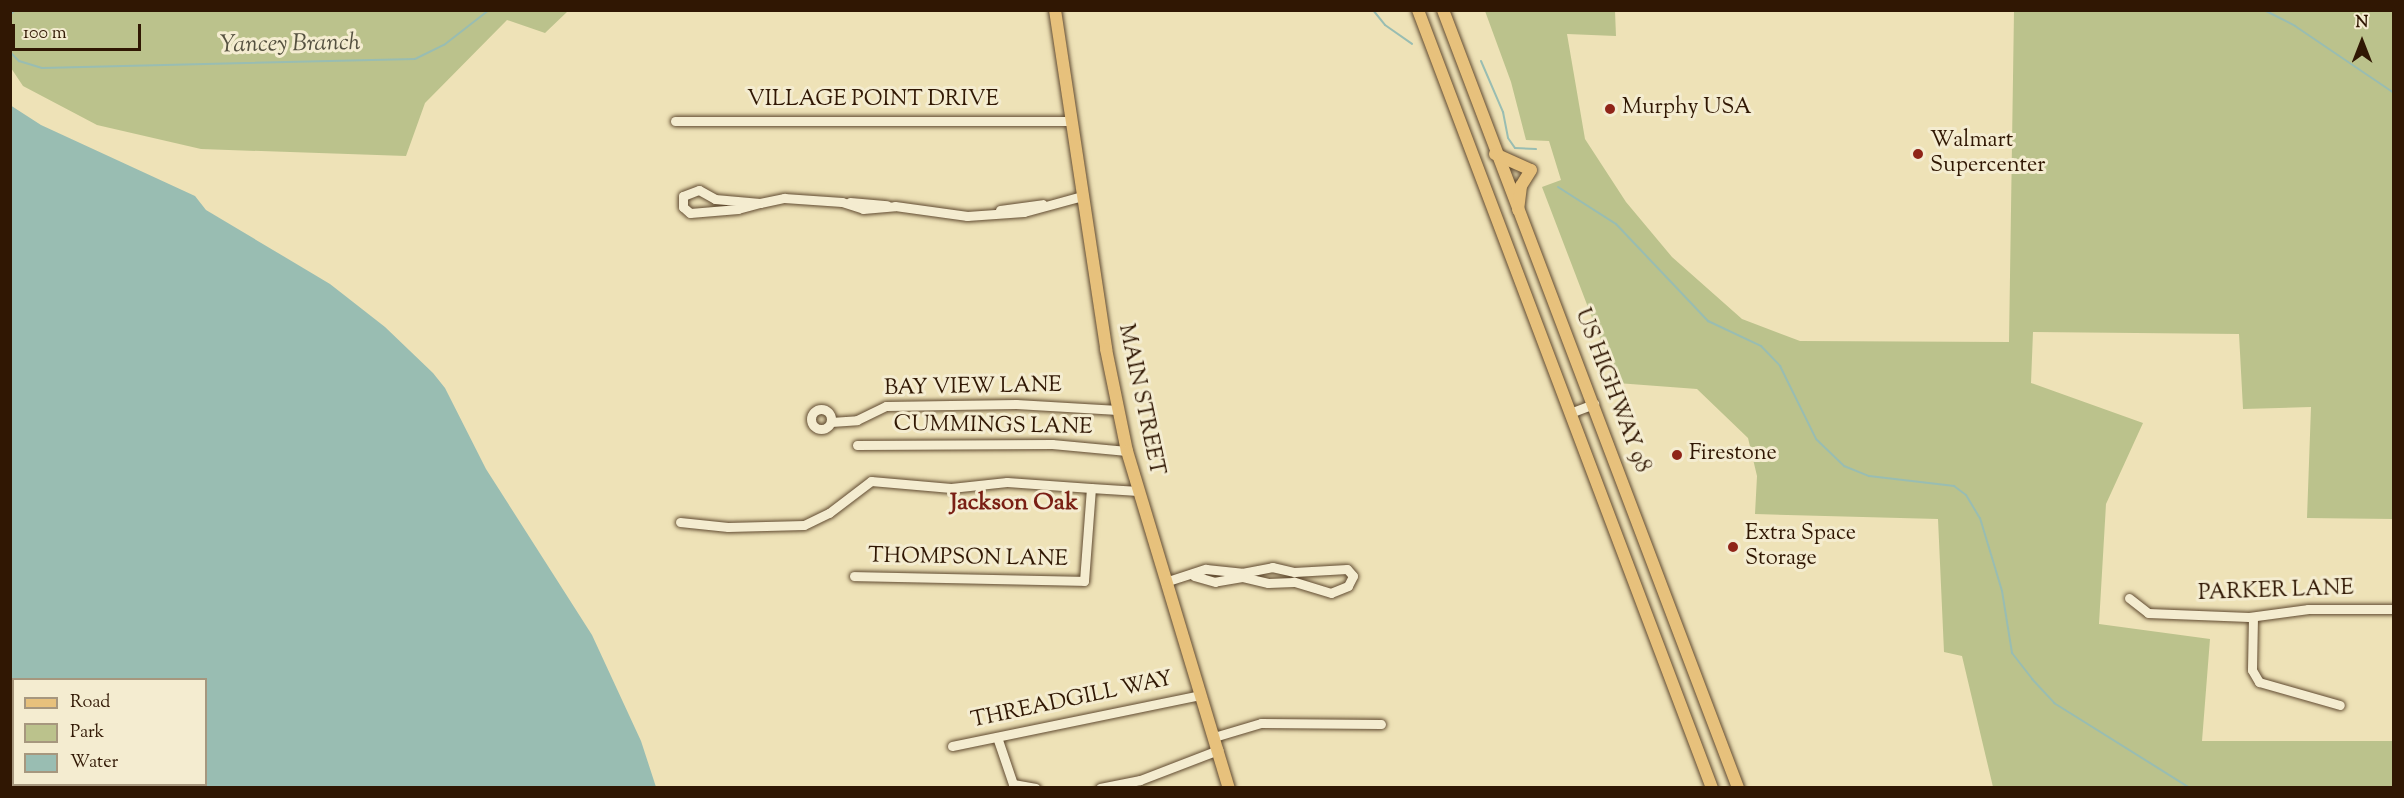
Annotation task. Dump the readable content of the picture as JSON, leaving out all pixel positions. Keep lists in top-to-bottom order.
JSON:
{
  "streets": {
    "main road": ["US HIGHWAY 98", "MAIN STREET"],
    "street": [
      "VILLAGE POINT DRIVE",
      "BAY VIEW LANE",
      "CUMMINGS LANE",
      "THOMPSON LANE",
      "PARKER LANE",
      "THREADGILL WAY"
    ]
  },
  "crossings": [
    ["VILLAGE POINT DRIVE", "MAIN STREET"],
    ["BAY VIEW LANE", "MAIN STREET"],
    ["MAIN STREET", "CUMMINGS LANE"],
    ["MAIN STREET", "THREADGILL WAY"]
  ],
  "districts": ["Jackson Oak"],
  "water": ["Yancey Branch"],
  "places": [
    "Murphy USA",
    "Walmart Supercenter",
    "Firestone",
    "Extra Space Storage"
  ],
  "legend": ["Road", "Park", "Water"],
  "scale_bar": "100 m",
  "north": "top"
}
